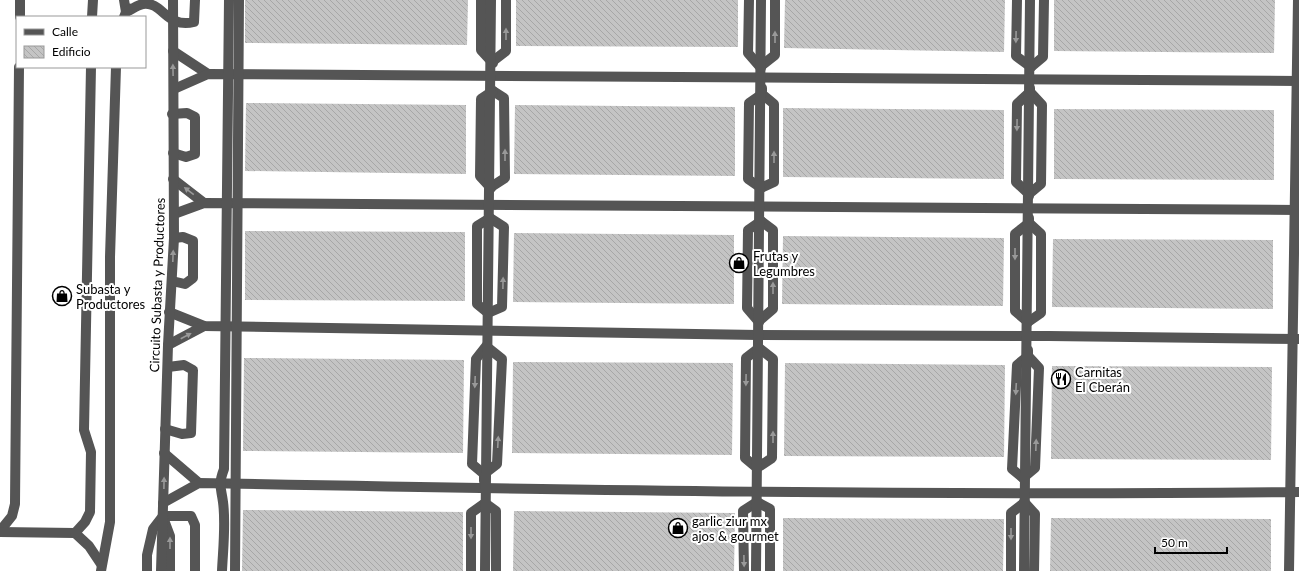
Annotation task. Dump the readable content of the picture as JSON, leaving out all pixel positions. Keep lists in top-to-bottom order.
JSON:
{
  "streets": {
    "street": ["Circuito Subasta y Productores"]
  },
  "places": {
    "shop": ["Frutas y Legumbres", "Subasta y Productores", "garlic ziur mx ajos & gourmet"],
    "restaurant": ["Carnitas El Cberán"]
  },
  "legend": ["Calle", "Edificio"],
  "scale_bar": "50 m"
}
